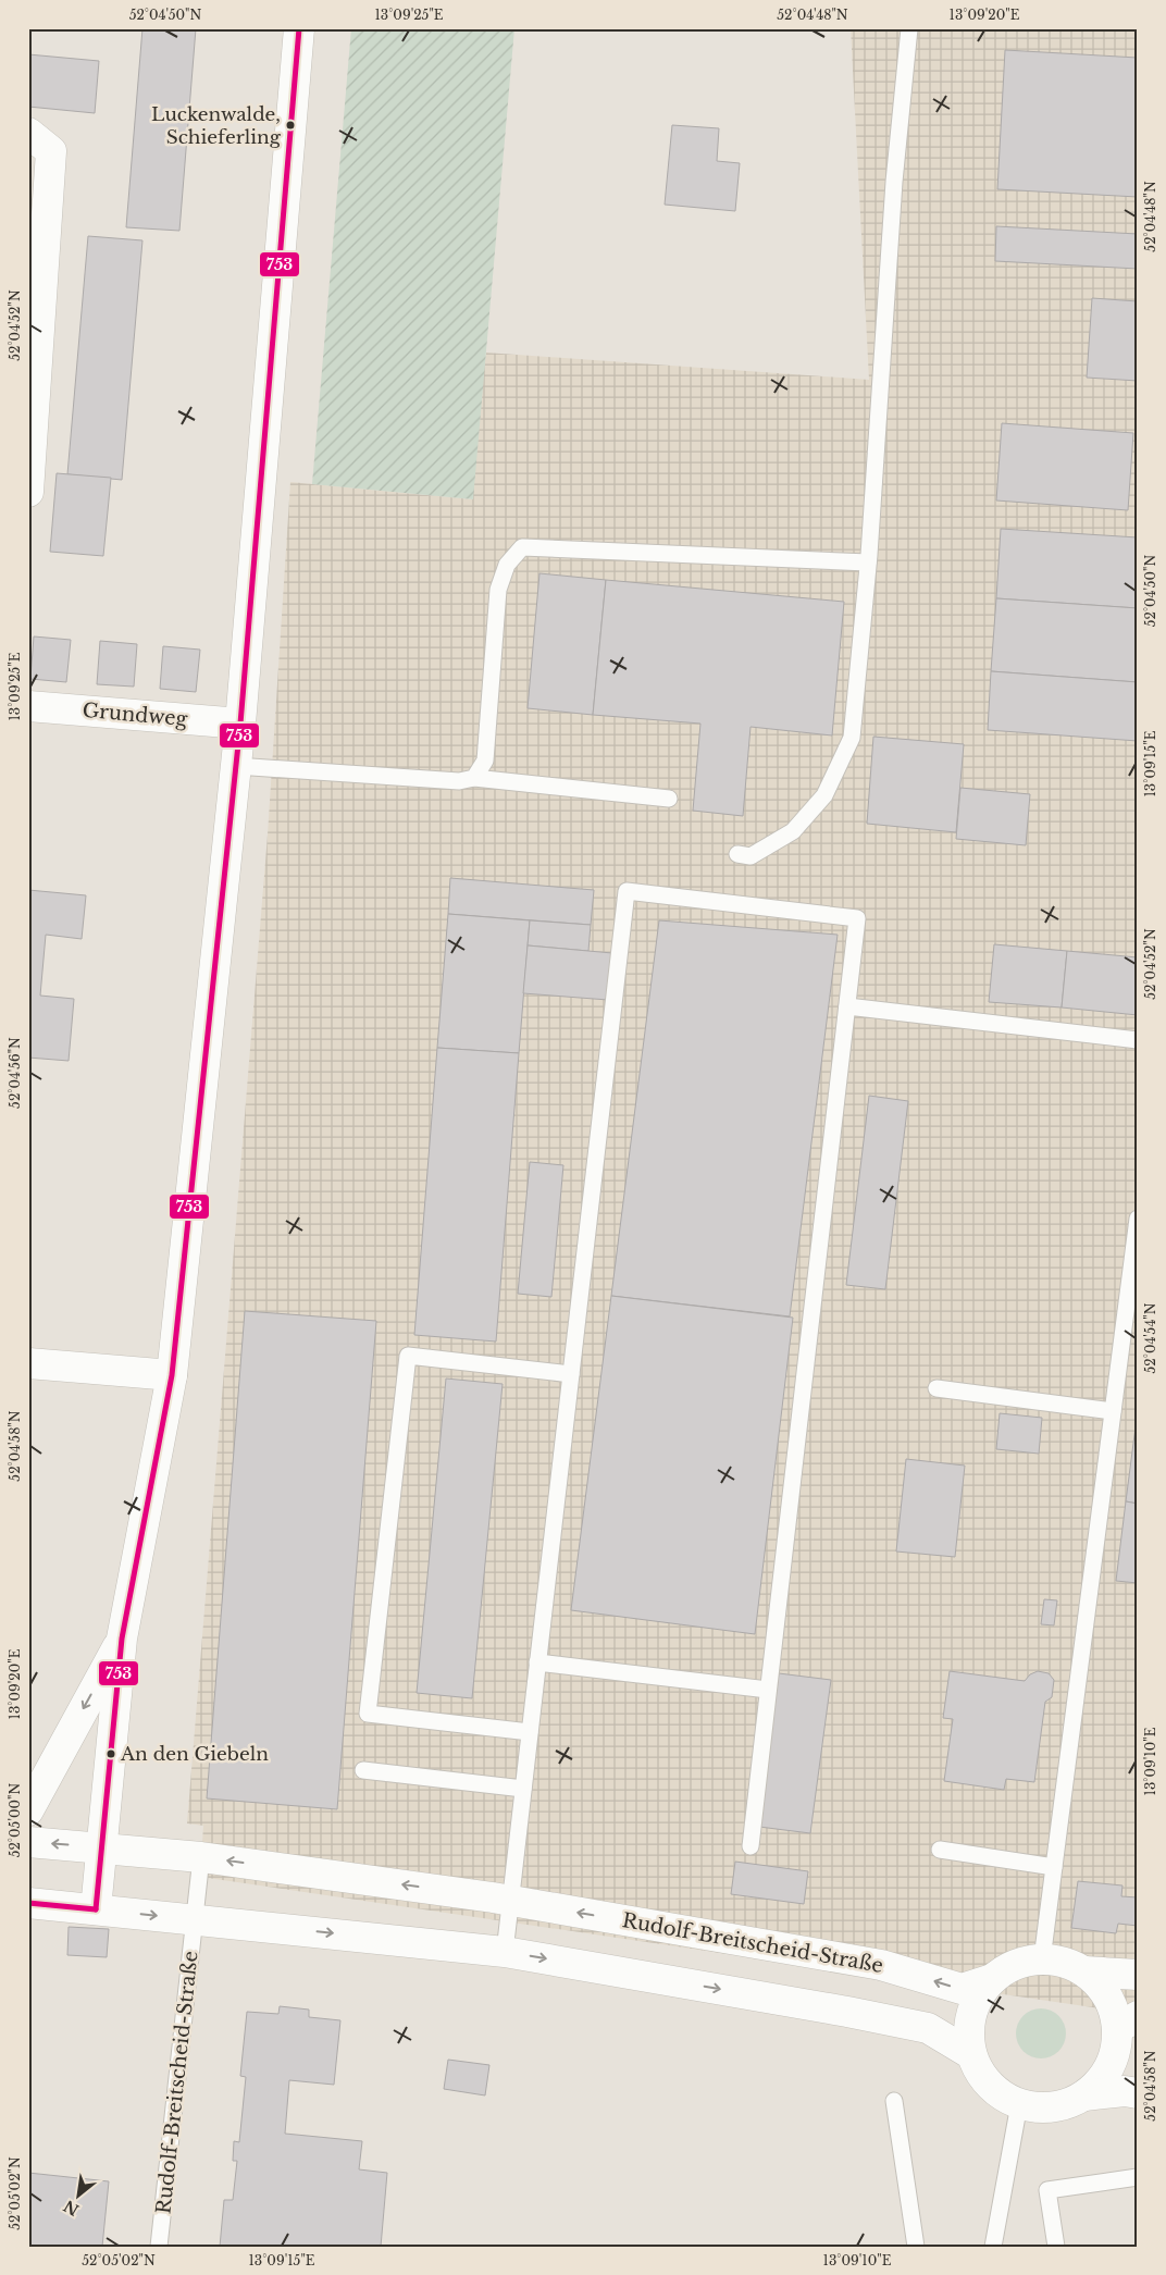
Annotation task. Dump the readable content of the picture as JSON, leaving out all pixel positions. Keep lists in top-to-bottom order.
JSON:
{
  "streets": {
    "street": ["Grundweg", "Rudolf-Breitscheid-Straße"]
  },
  "places": ["Luckenwalde, Schieferling", "An den Giebeln"],
  "lines": ["transit line 753"],
  "north": "bottom left",
  "coordinates": [
    "52°04'50\"N",
    "13°09'25\"E",
    "52°04'48\"N",
    "13°09'20\"E",
    "52°04'52\"N",
    "13°09'15\"E",
    "52°04'56\"N",
    "52°04'54\"N",
    "52°04'58\"N",
    "13°09'10\"E",
    "52°05'00\"N",
    "52°05'02\"N"
  ]
}
